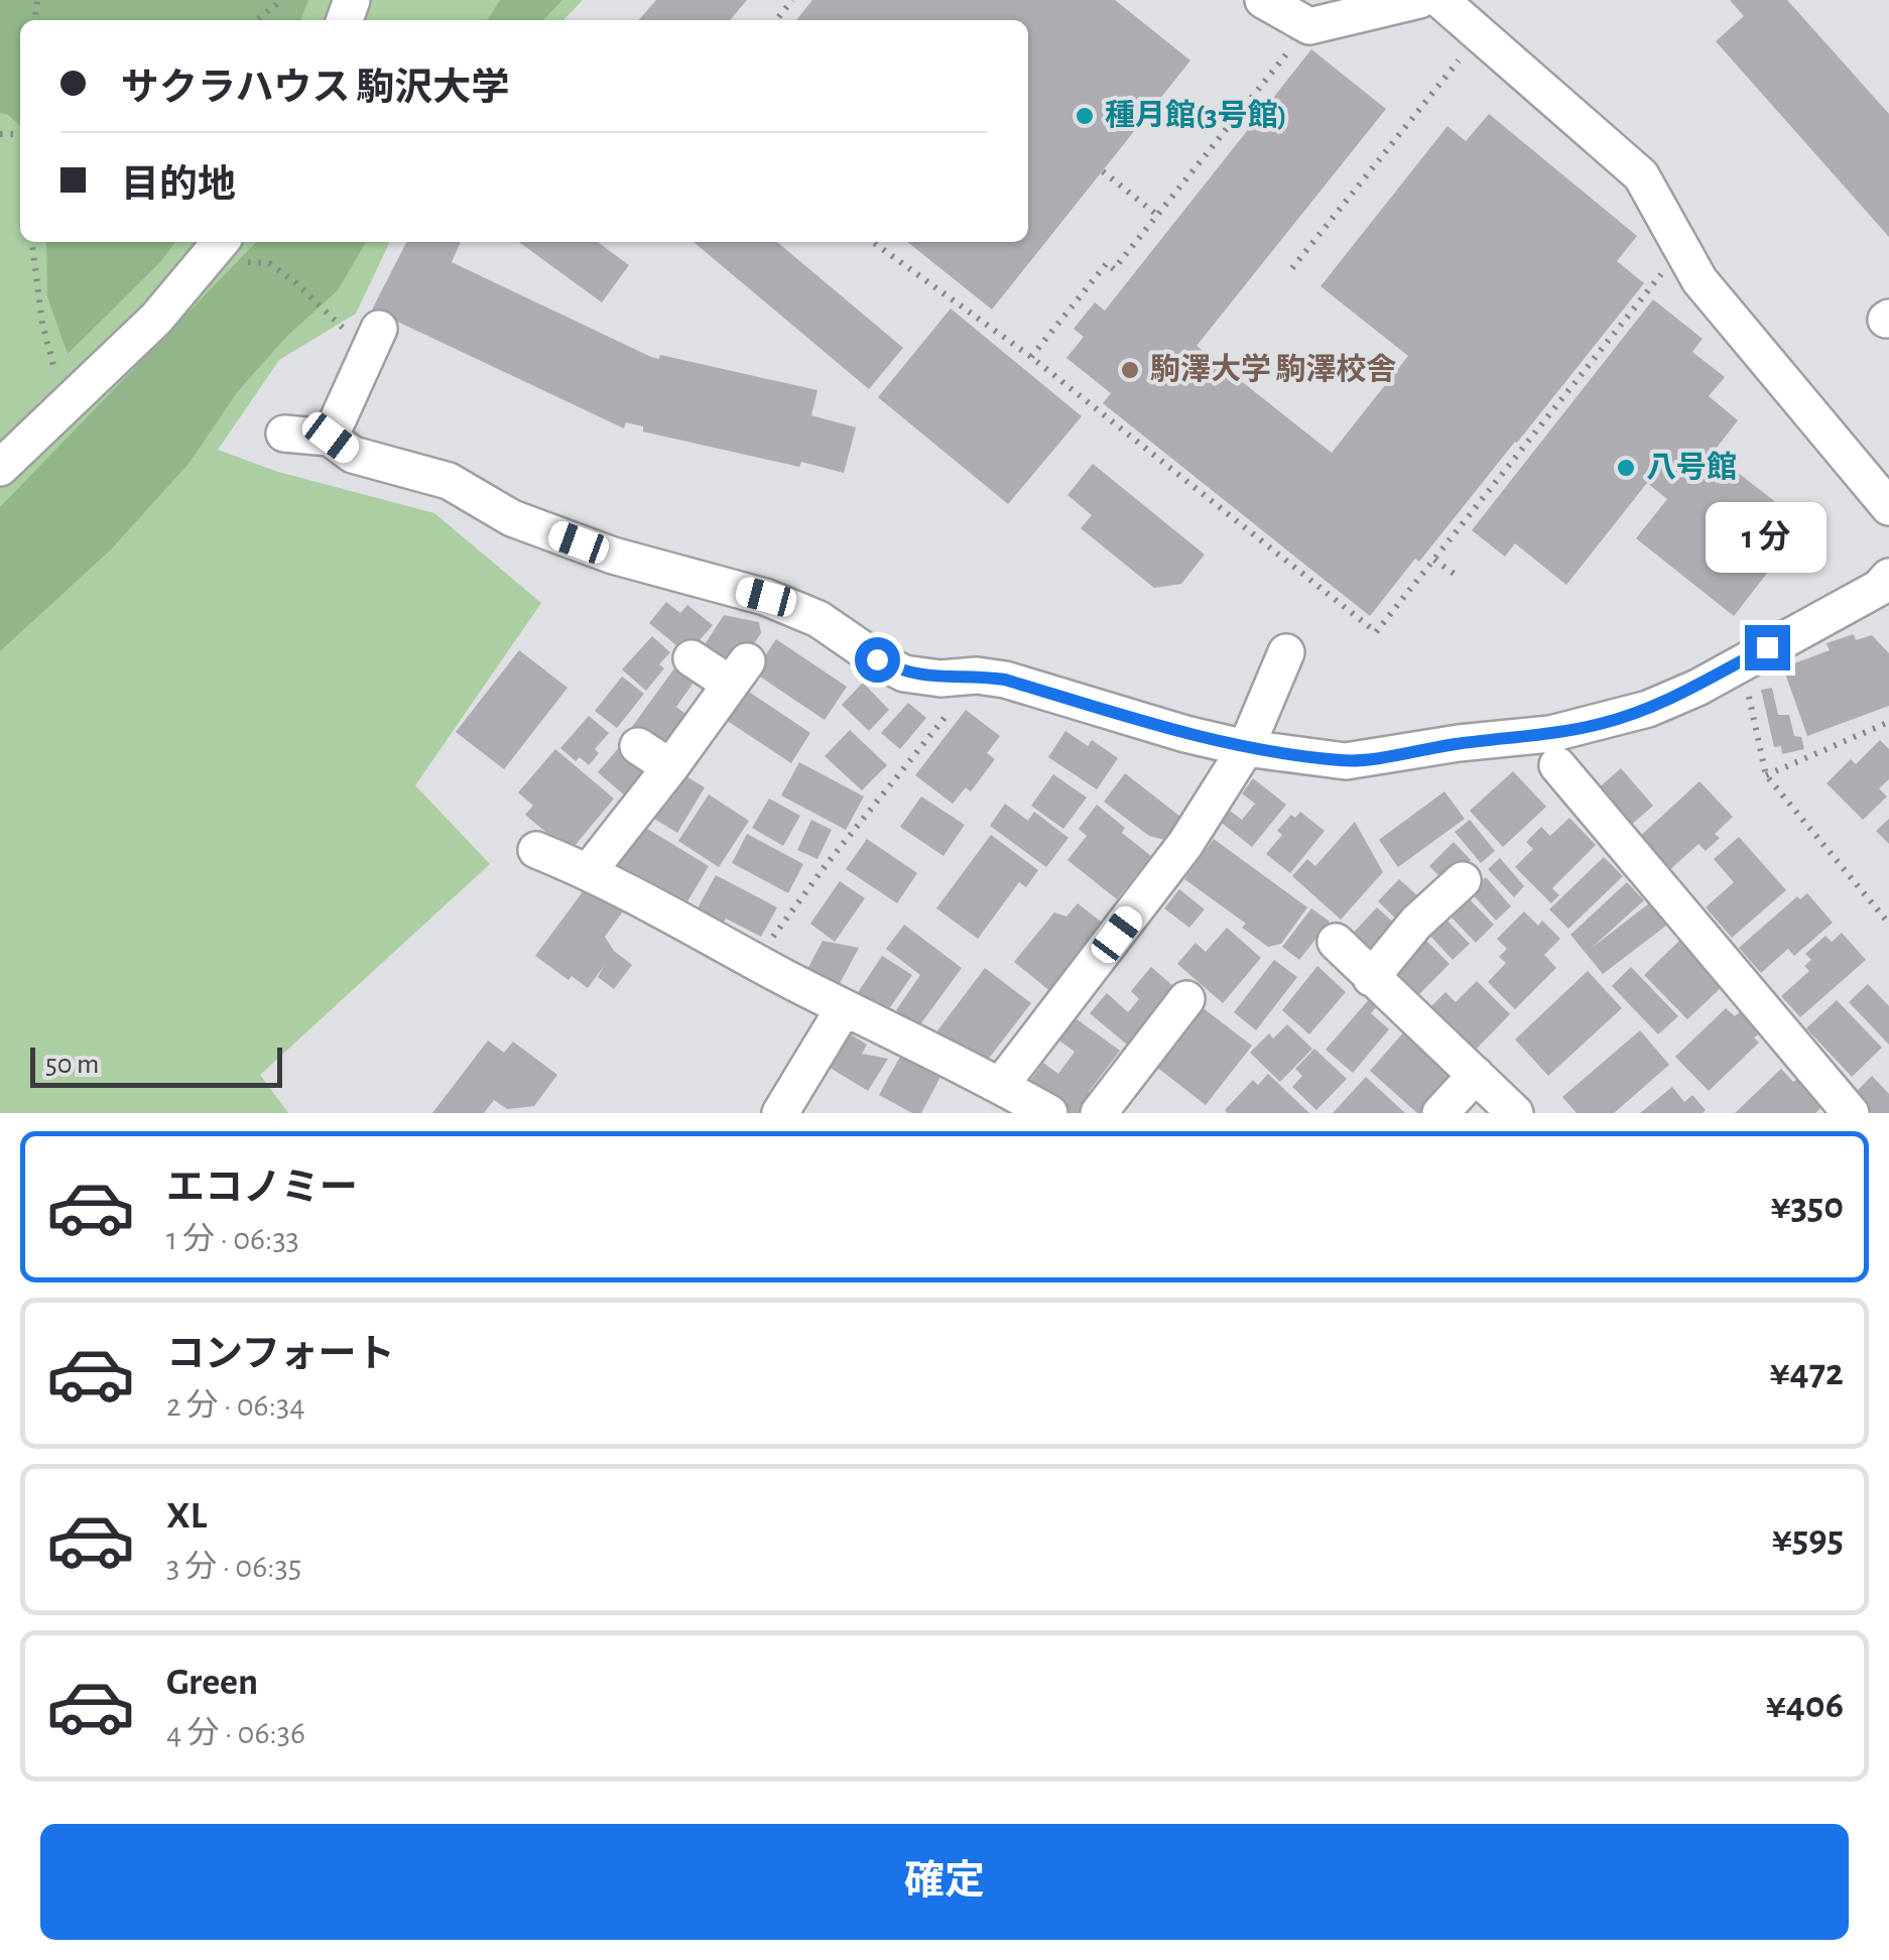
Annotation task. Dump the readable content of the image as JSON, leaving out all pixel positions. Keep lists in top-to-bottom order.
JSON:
{
  "places": ["種月館(3号館)", "駒澤大学 駒澤校舎", "八号館"],
  "scale_bar": "50 m",
  "page": {
    "banner": ["サクラハウス 駒沢大学", "目的地"],
    "bubble": "1 分",
    "scale": "50 m",
    "list": [
      {
        "name": "エコノミー",
        "note": "1 分 · 06:33",
        "value": "¥350"
      },
      {
        "name": "コンフォート",
        "note": "2 分 · 06:34",
        "value": "¥472"
      },
      {
        "name": "XL",
        "note": "3 分 · 06:35",
        "value": "¥595"
      },
      {
        "name": "Green",
        "note": "4 分 · 06:36",
        "value": "¥406"
      }
    ],
    "buttons": "確定"
  }
}
